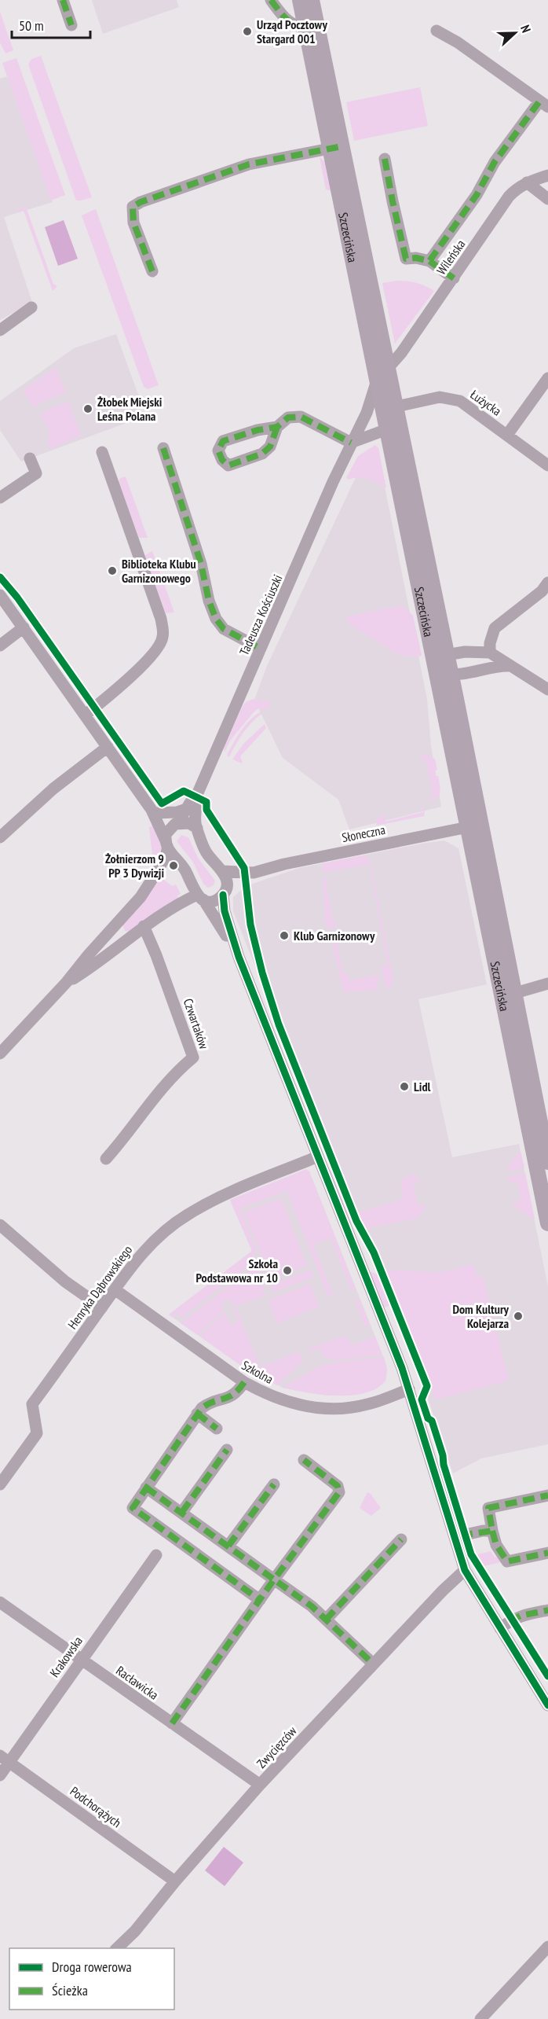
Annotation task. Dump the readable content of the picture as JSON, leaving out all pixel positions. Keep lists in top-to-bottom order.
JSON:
{
  "streets": {
    "main road": ["Szczecińska"],
    "street": [
      "Wileńska",
      "Łużycka",
      "Tadeusza Kościuszki",
      "Słoneczna",
      "Czwartaków",
      "Henryka Dąbrowskiego",
      "Szkolna",
      "Krakowska",
      "Racławicka",
      "Zwycięzców",
      "Podchorążych"
    ]
  },
  "crossings": [
    ["Szczecińska", "Wileńska"],
    ["Szczecińska", "Łużycka"],
    ["Szczecińska", "Tadeusza Kościuszki"],
    ["Szczecińska", "Słoneczna"],
    ["Wileńska", "Tadeusza Kościuszki"],
    ["Tadeusza Kościuszki", "Słoneczna"],
    ["Henryka Dąbrowskiego", "Szkolna"],
    ["Krakowska", "Racławicka"],
    ["Krakowska", "Podchorążych"],
    ["Racławicka", "Zwycięzców"],
    ["Zwycięzców", "Podchorążych"]
  ],
  "places": [
    "Urząd Pocztowy Stargard 001",
    "Żłobek Miejski Leśna Polana",
    "Biblioteka Klubu Garnizonowego",
    "Żołnierzom 9 PP 3 Dywizji",
    "Klub Garnizonowy",
    "Lidl",
    "Szkoła Podstawowa nr 10",
    "Dom Kultury Kolejarza"
  ],
  "legend": ["Droga rowerowa", "Ścieżka"],
  "scale_bar": "50 m",
  "north": "right"
}
